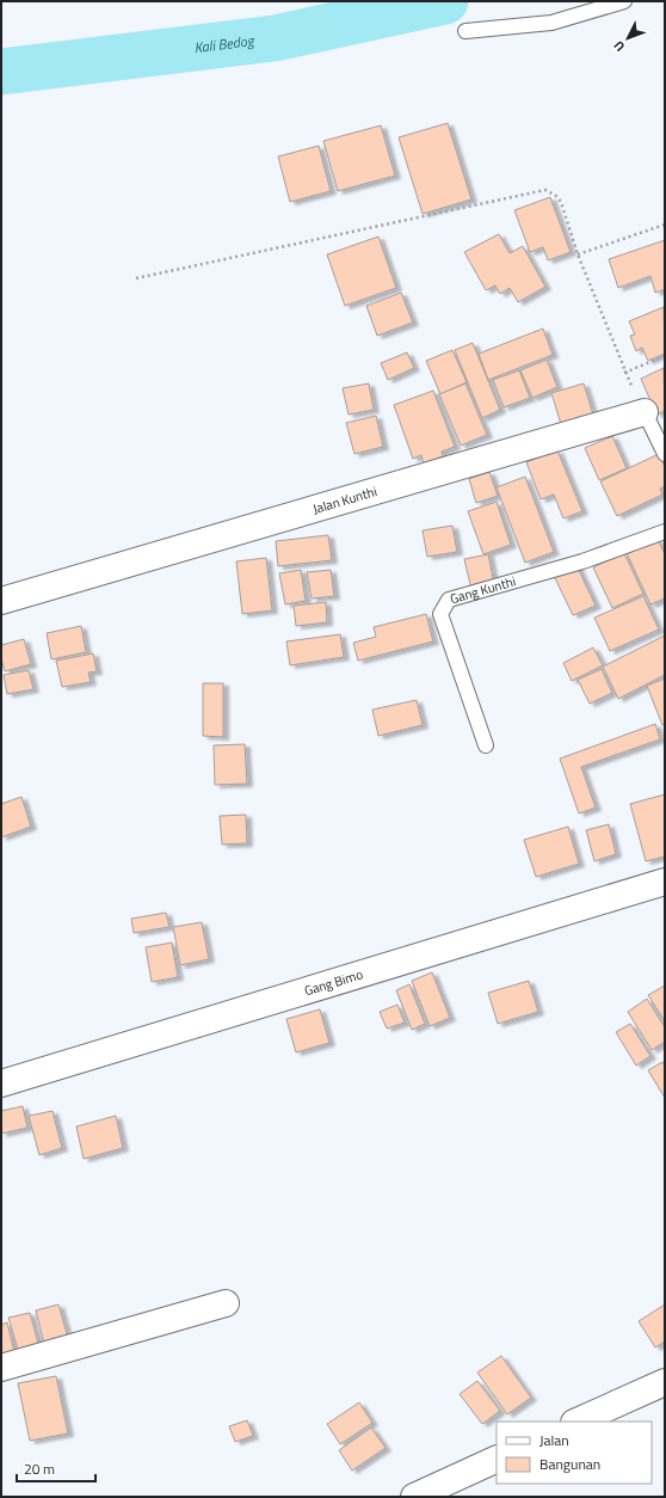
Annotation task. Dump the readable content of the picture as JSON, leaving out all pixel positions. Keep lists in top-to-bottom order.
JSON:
{
  "streets": {
    "street": ["Jalan Kunthi", "Gang Bimo"],
    "lane": ["Gang Kunthi"]
  },
  "water": ["Kali Bedog"],
  "legend": ["Jalan", "Bangunan"],
  "scale_bar": "20 m",
  "north": "bottom left"
}
